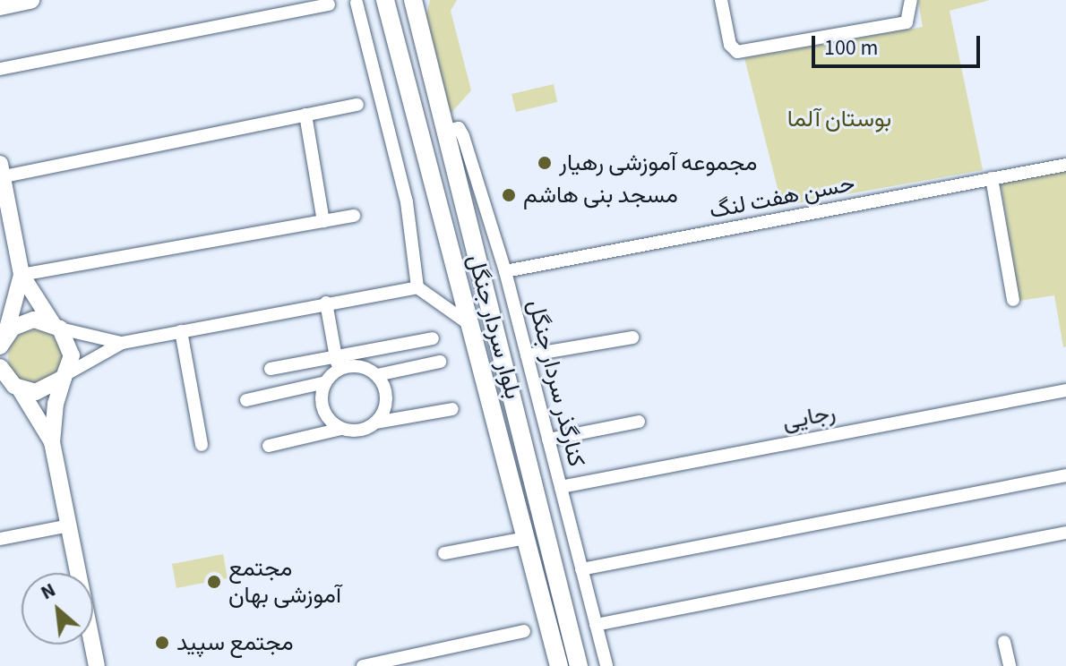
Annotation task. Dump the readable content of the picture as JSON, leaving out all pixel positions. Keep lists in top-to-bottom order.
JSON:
{
  "streets": {
    "main road": ["بلوار سردار جنگل"],
    "street": ["حسن هفت لنگ", "کنارگذر سردار جنگل", "رجایی"]
  },
  "crossings": [
    ["حسن هفت لنگ", "کنارگذر سردار جنگل"],
    ["بلوار سردار جنگل", "کنارگذر سردار جنگل"],
    ["کنارگذر سردار جنگل", "رجایی"]
  ],
  "parks": ["بوستان آلما"],
  "places": [
    "مجموعه آموزشی رهیار",
    "مسجد بنی هاشم",
    "مجتمع آموزشی بهان",
    "مجتمع سپید"
  ],
  "scale_bar": "100 m",
  "north": "top left"
}
